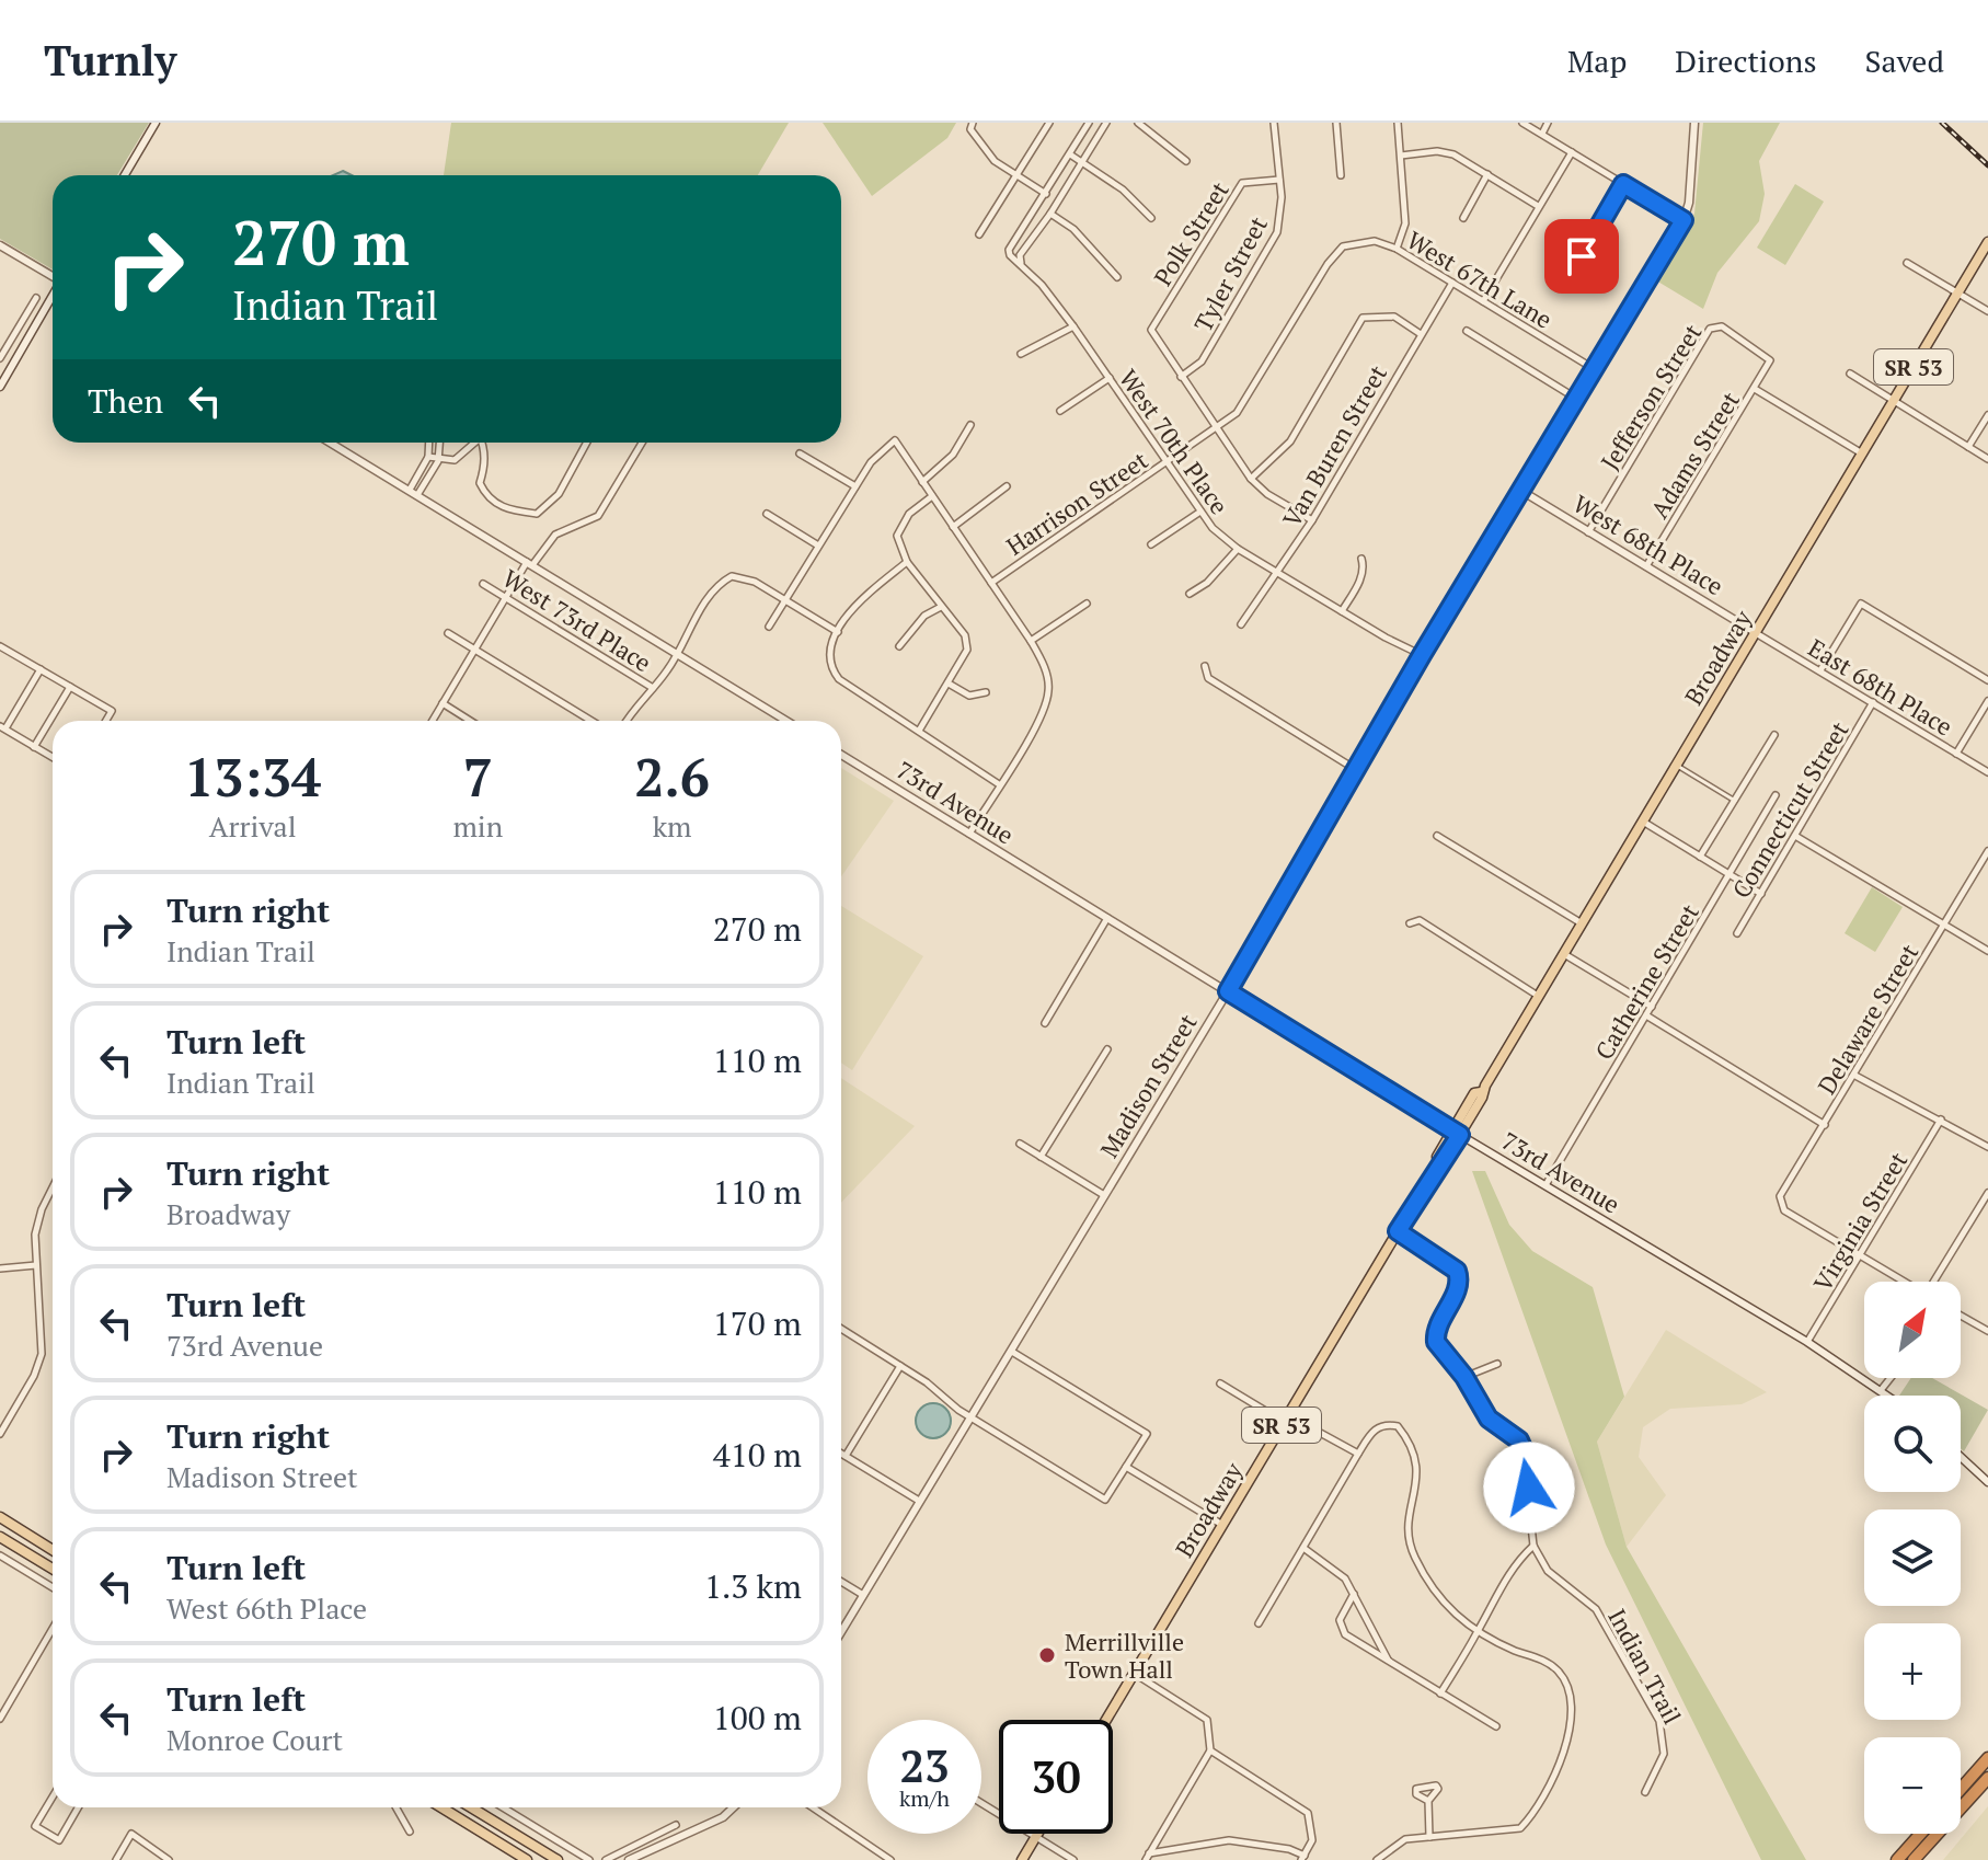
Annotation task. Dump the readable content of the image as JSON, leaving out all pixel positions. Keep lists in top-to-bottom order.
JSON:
{
  "streets": {
    "main road": ["SR 53", "Broadway"],
    "street": [
      "Polk Street",
      "Tyler Street",
      "West 67th Lane",
      "Jefferson Street",
      "West 70th Place",
      "Van Buren Street",
      "Adams Street",
      "Harrison Street",
      "West 68th Place",
      "West 73rd Place",
      "East 68th Place",
      "73rd Avenue",
      "Connecticut Street",
      "Catherine Street",
      "Delaware Street",
      "Madison Street",
      "Virginia Street",
      "Indian Trail"
    ]
  },
  "crossings": [
    ["Polk Street", "Tyler Street"],
    ["West 67th Lane", "Van Buren Street"],
    ["West 67th Lane", "Harrison Street"],
    ["West 67th Lane", "Madison Street"],
    ["Jefferson Street", "Adams Street"],
    ["Jefferson Street", "West 68th Place"],
    ["West 70th Place", "Van Buren Street"],
    ["West 70th Place", "Harrison Street"],
    ["West 70th Place", "Madison Street"],
    ["Adams Street", "West 68th Place"],
    ["West 68th Place", "Broadway"],
    ["West 68th Place", "East 68th Place"],
    ["West 68th Place", "Madison Street"],
    ["Broadway", "East 68th Place"],
    ["Broadway", "73rd Avenue"],
    ["East 68th Place", "Connecticut Street"],
    ["73rd Avenue", "Catherine Street"],
    ["73rd Avenue", "Madison Street"],
    ["73rd Avenue", "Virginia Street"],
    ["Delaware Street", "Virginia Street"]
  ],
  "places": ["Merrillville Town Hall"],
  "north": "top right",
  "page": {
    "header": "Turnly",
    "nav": ["Map", "Directions", "Saved"],
    "turn": ["270 m", "Indian Trail"],
    "then": "Then",
    "eta": [
      "13:34",
      "Arrival",
      "7",
      "min",
      "2.6",
      "km"
    ],
    "list": [
      {
        "name": "Turn right",
        "note": "Indian Trail",
        "value": "270 m"
      },
      {
        "name": "Turn left",
        "note": "Indian Trail",
        "value": "110 m"
      },
      {
        "name": "Turn right",
        "note": "Broadway",
        "value": "110 m"
      },
      {
        "name": "Turn left",
        "note": "73rd Avenue",
        "value": "170 m"
      },
      {
        "name": "Turn right",
        "note": "Madison Street",
        "value": "410 m"
      },
      {
        "name": "Turn left",
        "note": "West 66th Place",
        "value": "1.3 km"
      },
      {
        "name": "Turn left",
        "note": "Monroe Court",
        "value": "100 m"
      }
    ],
    "map_buttons": ["+", "−"],
    "speed": "23 km/h",
    "limit": "30"
  }
}
